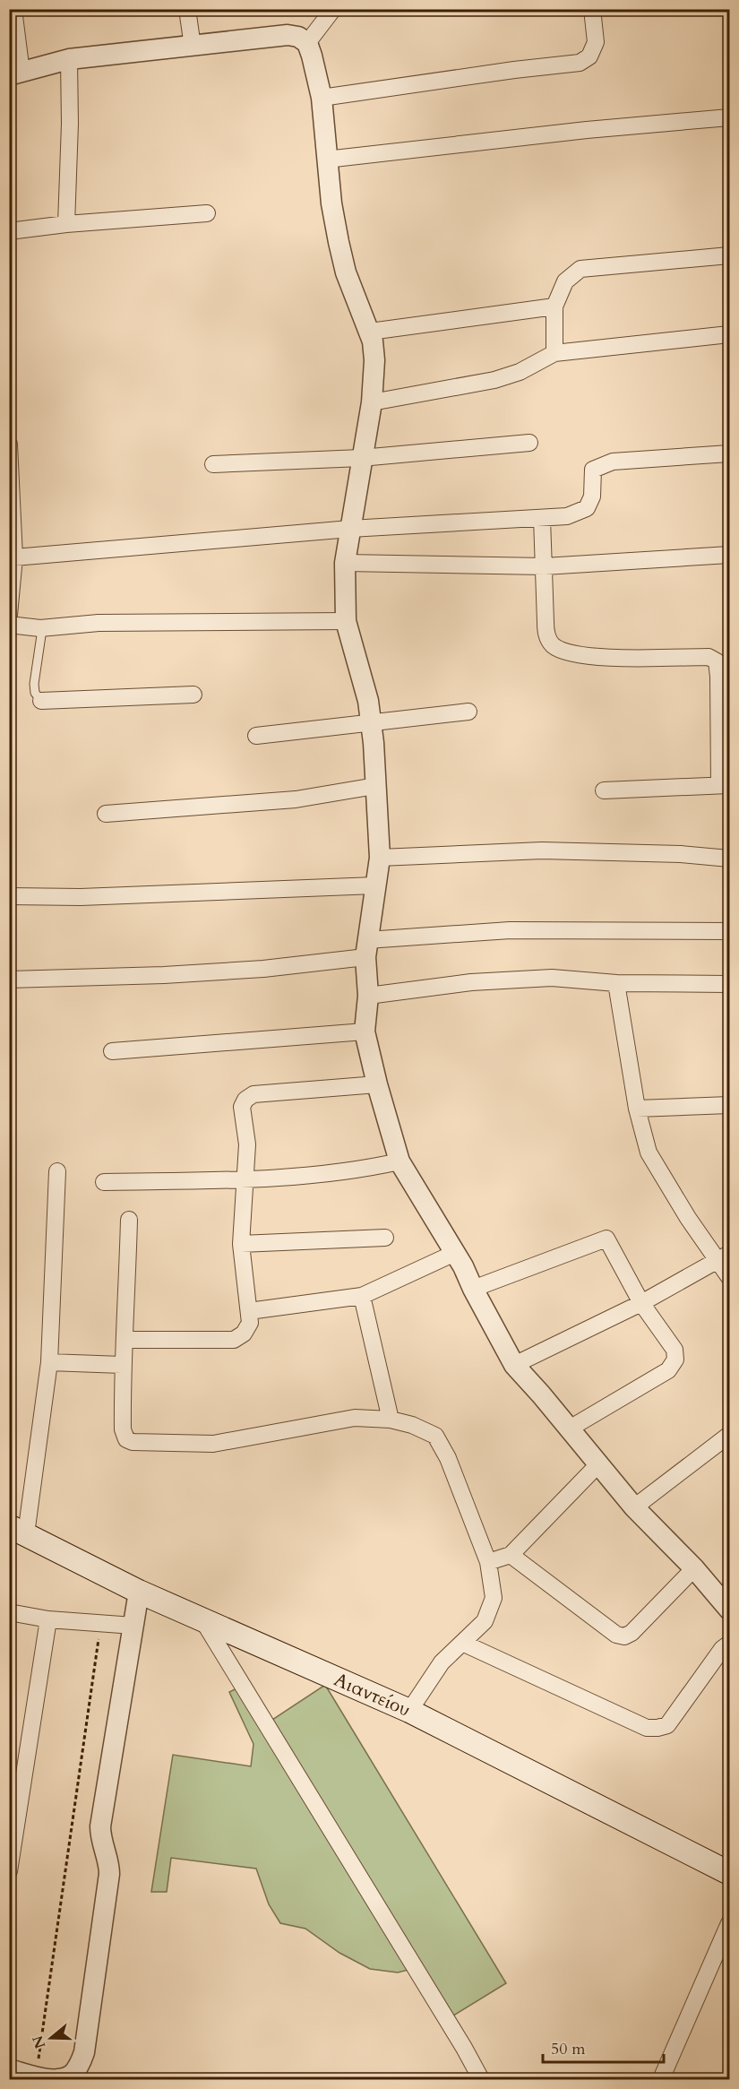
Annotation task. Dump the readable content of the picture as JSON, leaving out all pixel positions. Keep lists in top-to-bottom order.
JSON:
{
  "streets": {
    "main road": ["Αιαντείου"]
  },
  "scale_bar": "50 m",
  "north": "left"
}
